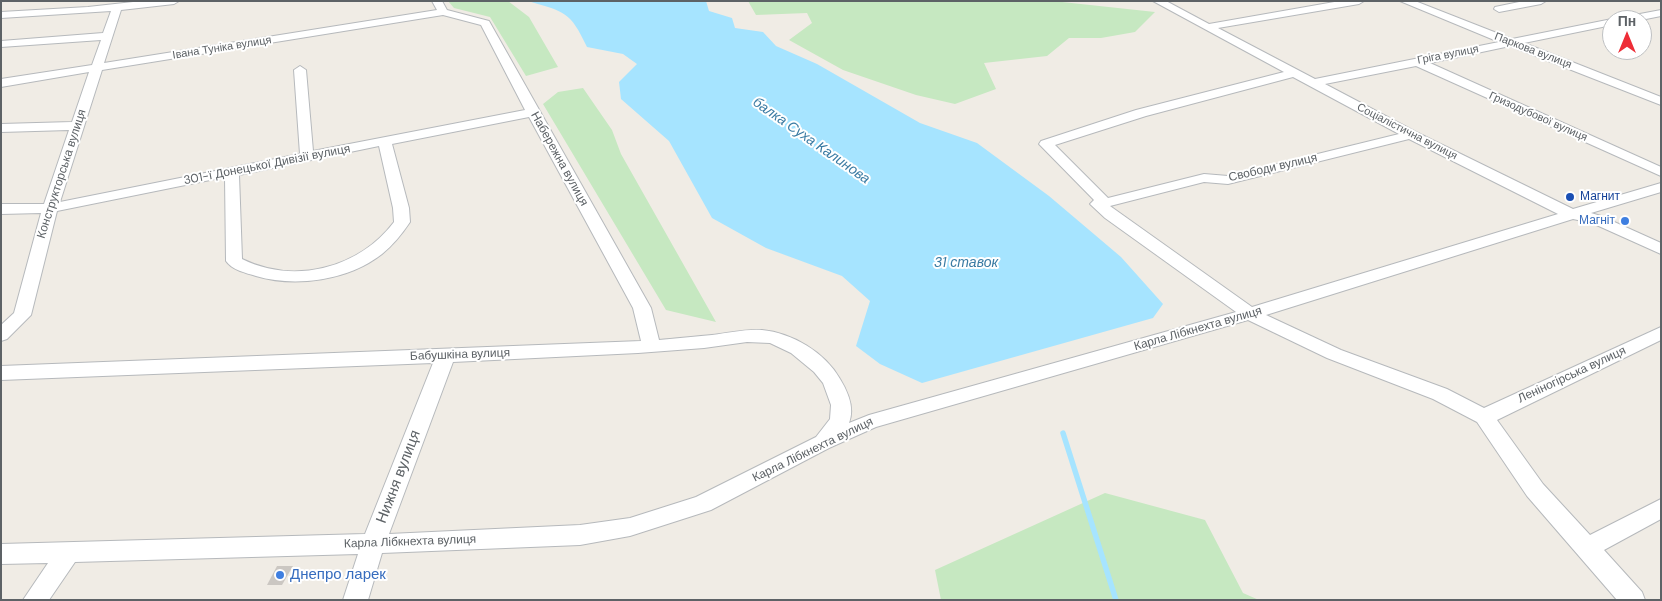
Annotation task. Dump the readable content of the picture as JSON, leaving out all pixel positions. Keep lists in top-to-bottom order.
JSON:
{
  "streets": {
    "street": [
      "Івана Туніка вулиця",
      "Паркова вулиця",
      "Гріга вулиця",
      "Гризодубової вулиця",
      "Соціалістична вулиця",
      "Набережна вулиця",
      "301-ї Донецької Дивізії вулиця",
      "Свободи вулиця",
      "Конструкторська вулиця",
      "Карла Лібкнехта вулиця",
      "Бабушкіна вулиця",
      "Леніногірська вулиця",
      "Нижня вулиця"
    ]
  },
  "crossings": [
    ["Івана Туніка вулиця", "Набережна вулиця"],
    ["Івана Туніка вулиця", "Конструкторська вулиця"],
    ["Паркова вулиця", "Гріга вулиця"],
    ["Гріга вулиця", "Гризодубової вулиця"],
    ["Гріга вулиця", "Соціалістична вулиця"],
    ["Соціалістична вулиця", "Свободи вулиця"],
    ["Соціалістична вулиця", "Карла Лібкнехта вулиця"],
    ["Набережна вулиця", "301-ї Донецької Дивізії вулиця"],
    ["Набережна вулиця", "Бабушкіна вулиця"],
    ["301-ї Донецької Дивізії вулиця", "Конструкторська вулиця"],
    ["Карла Лібкнехта вулиця", "Бабушкіна вулиця"],
    ["Карла Лібкнехта вулиця", "Нижня вулиця"],
    ["Бабушкіна вулиця", "Нижня вулиця"]
  ],
  "water": ["балка Суха Калинова", "31 ставок"],
  "places": ["Магнит", "Магніт", "Днепро ларек"],
  "north": "top"
}
